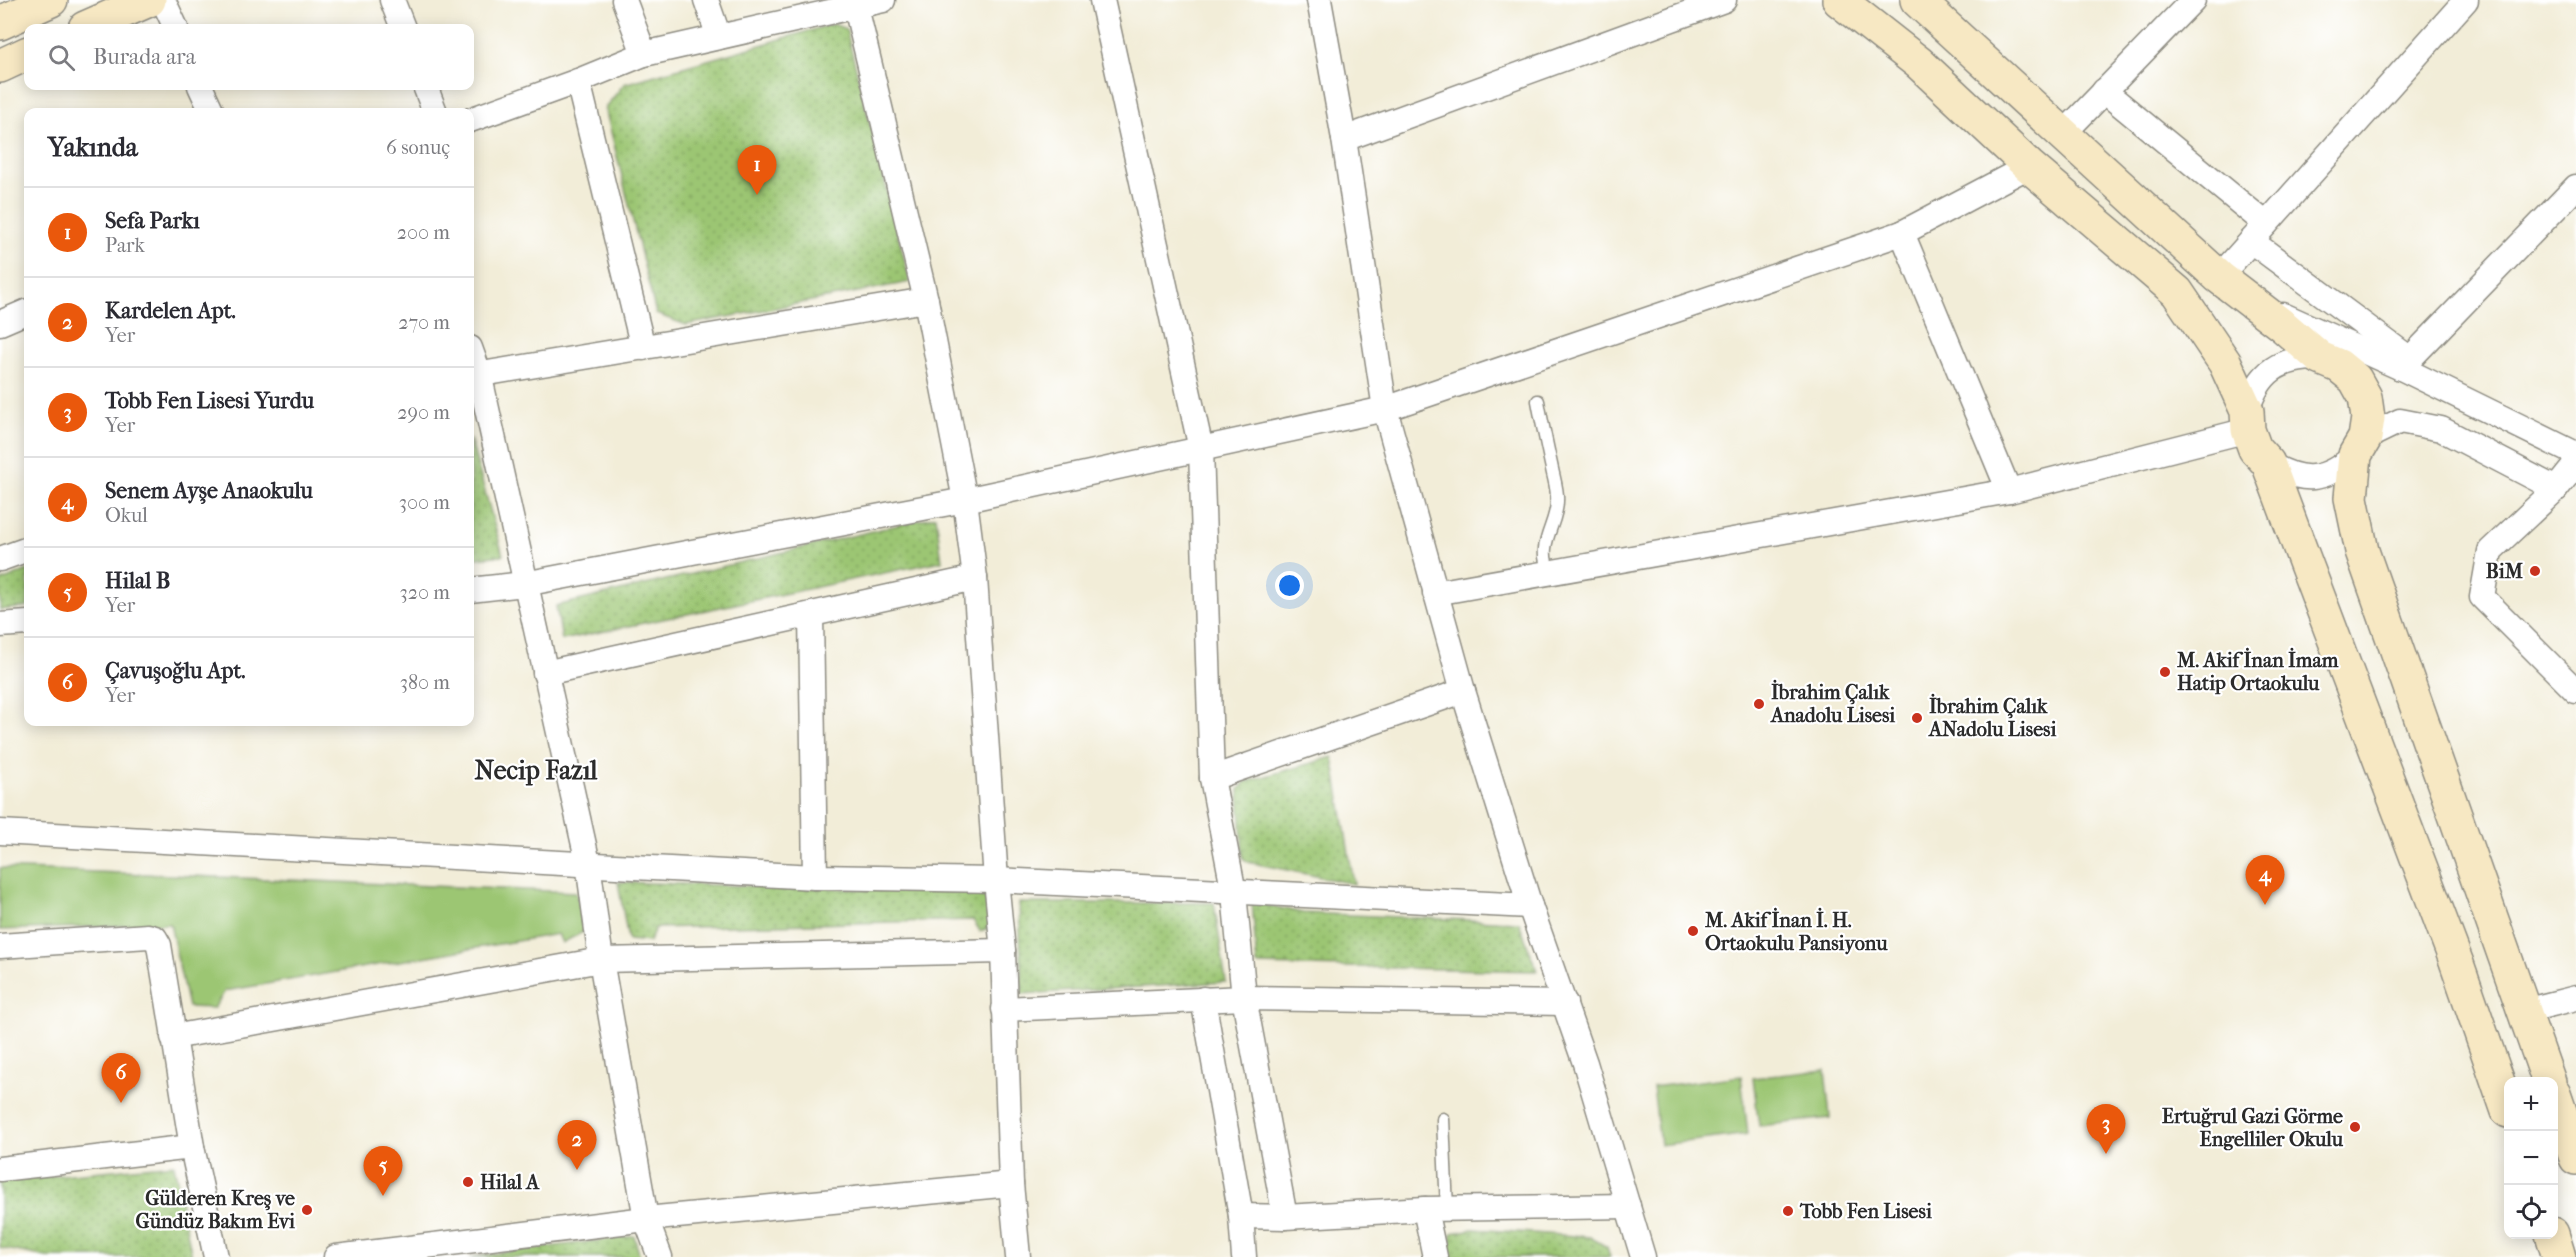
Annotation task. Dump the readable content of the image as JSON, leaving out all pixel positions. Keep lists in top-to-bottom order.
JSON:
{
  "districts": ["Necip Fazıl"],
  "places": [
    "BiM",
    "M. Akif İnan İmam Hatip Ortaokulu",
    "İbrahim Çalık Anadolu Lisesi",
    "İbrahim Çalık ANadolu Lisesi",
    "M. Akif İnan İ. H. Ortaokulu Pansiyonu",
    "Ertuğrul Gazi Görme Engelliler Okulu",
    "Hilal A",
    "Gülderen Kreş ve Gündüz Bakım Evi",
    "Tobb Fen Lisesi"
  ],
  "page": {
    "search": "Burada ara",
    "heading": ["Yakında", "6 sonuç"],
    "pins": [
      "1",
      "4",
      "6",
      "3",
      "2",
      "5"
    ],
    "list": [
      {
        "mark": "1",
        "name": "Sefa Parkı",
        "note": "Park",
        "value": "200 m"
      },
      {
        "mark": "2",
        "name": "Kardelen Apt.",
        "note": "Yer",
        "value": "270 m"
      },
      {
        "mark": "3",
        "name": "Tobb Fen Lisesi Yurdu",
        "note": "Yer",
        "value": "290 m"
      },
      {
        "mark": "4",
        "name": "Senem Ayşe Anaokulu",
        "note": "Okul",
        "value": "300 m"
      },
      {
        "mark": "5",
        "name": "Hilal B",
        "note": "Yer",
        "value": "320 m"
      },
      {
        "mark": "6",
        "name": "Çavuşoğlu Apt.",
        "note": "Yer",
        "value": "380 m"
      }
    ],
    "map_buttons": ["+", "−"]
  }
}
